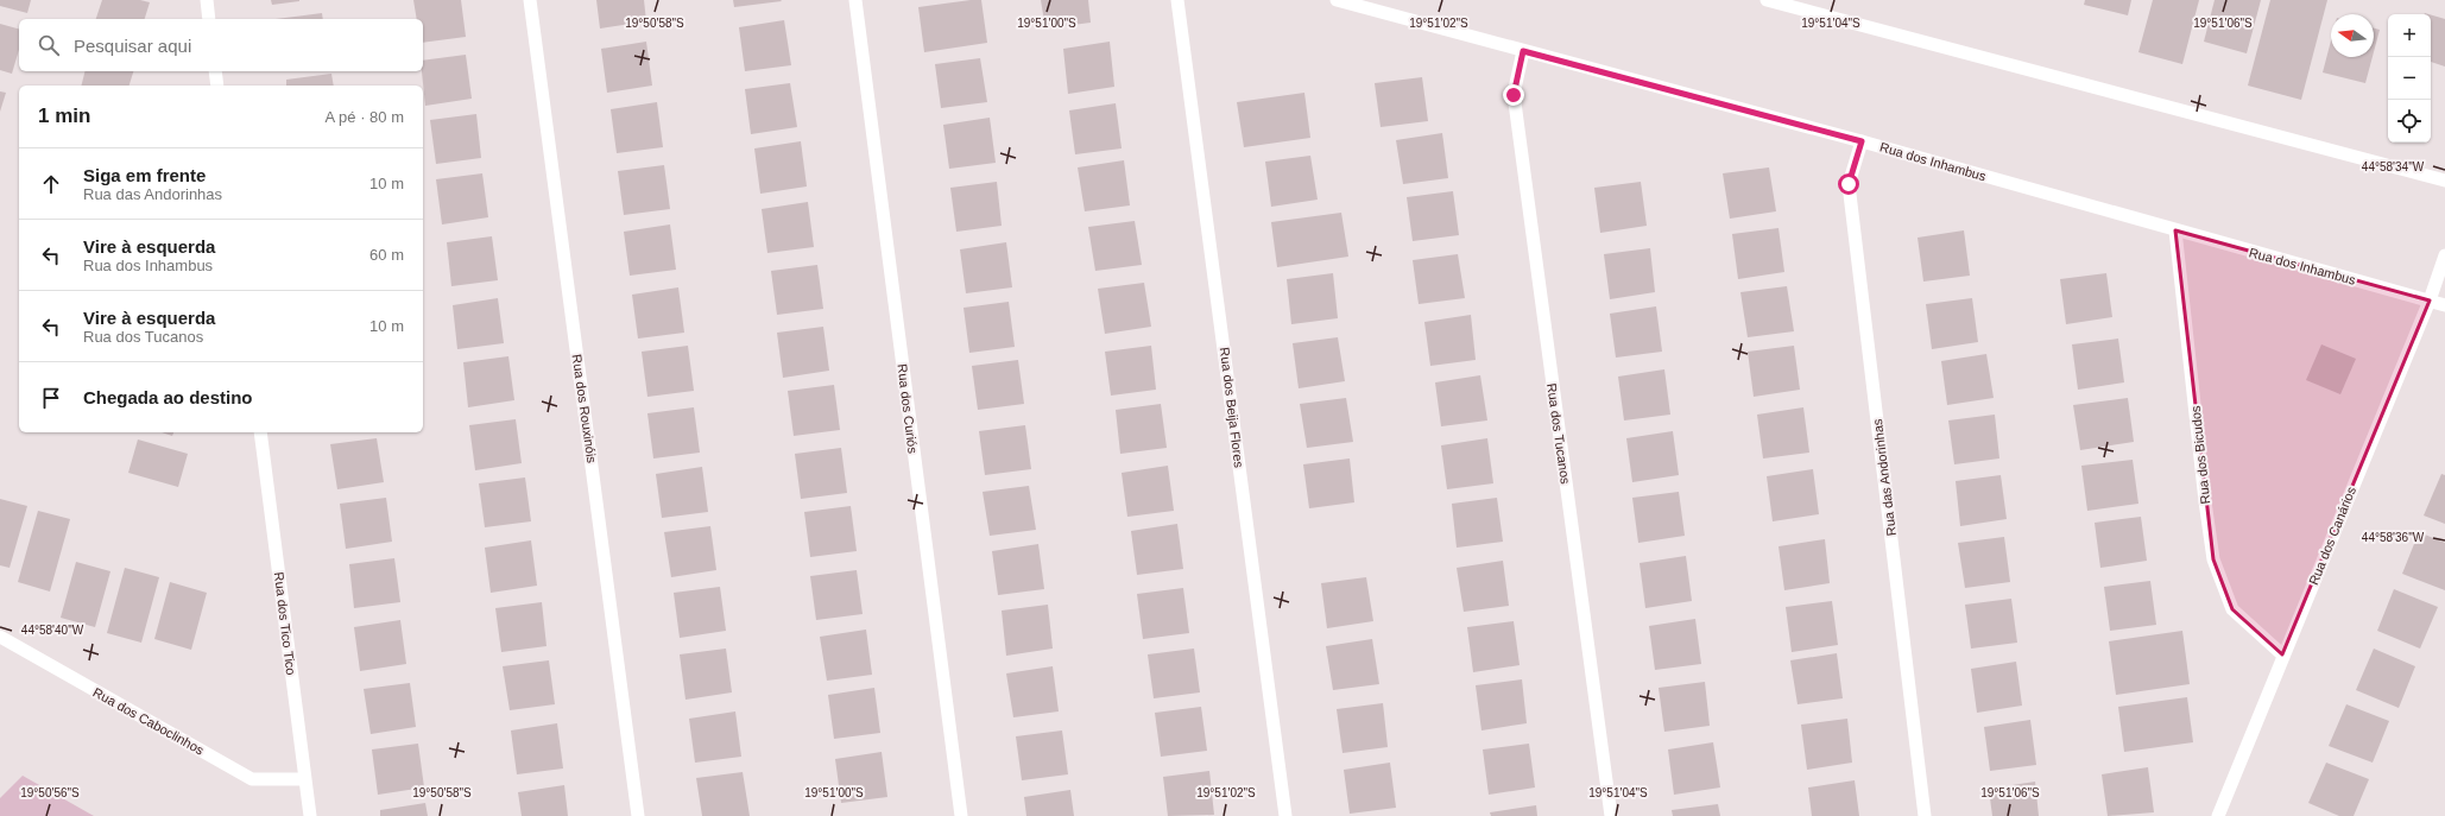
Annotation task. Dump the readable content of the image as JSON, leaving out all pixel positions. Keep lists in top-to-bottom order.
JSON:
{
  "streets": {
    "street": [
      "Rua dos Inhambus",
      "Rua dos Beija Flores",
      "Rua dos Rouxinóis",
      "Rua dos Curiós",
      "Rua dos Tucanos",
      "Rua dos Bicudos",
      "Rua das Andorinhas",
      "Rua dos Canários",
      "Rua dos Tico Tico",
      "Rua dos Caboclinhos"
    ]
  },
  "crossings": [
    ["Rua dos Inhambus", "Rua dos Tucanos"],
    ["Rua dos Inhambus", "Rua dos Bicudos"],
    ["Rua dos Inhambus", "Rua das Andorinhas"],
    ["Rua dos Inhambus", "Rua dos Canários"],
    ["Rua dos Bicudos", "Rua dos Canários"],
    ["Rua dos Tico Tico", "Rua dos Caboclinhos"]
  ],
  "north": "left",
  "page": {
    "map_buttons": ["+", "−"],
    "search": "Pesquisar aqui",
    "heading": ["1 min", "A pé · 80 m"],
    "list": [
      ["Siga em frente", "Rua das Andorinhas", "10 m"],
      ["Vire à esquerda", "Rua dos Inhambus", "60 m"],
      ["Vire à esquerda", "Rua dos Tucanos", "10 m"],
      "Chegada ao destino"
    ]
  },
  "coordinates": [
    "19°50'58\"S",
    "19°51'00\"S",
    "19°51'02\"S",
    "19°51'04\"S",
    "19°51'06\"S",
    "44°58'34\"W",
    "44°58'36\"W",
    "44°58'40\"W",
    "19°50'56\"S"
  ]
}
